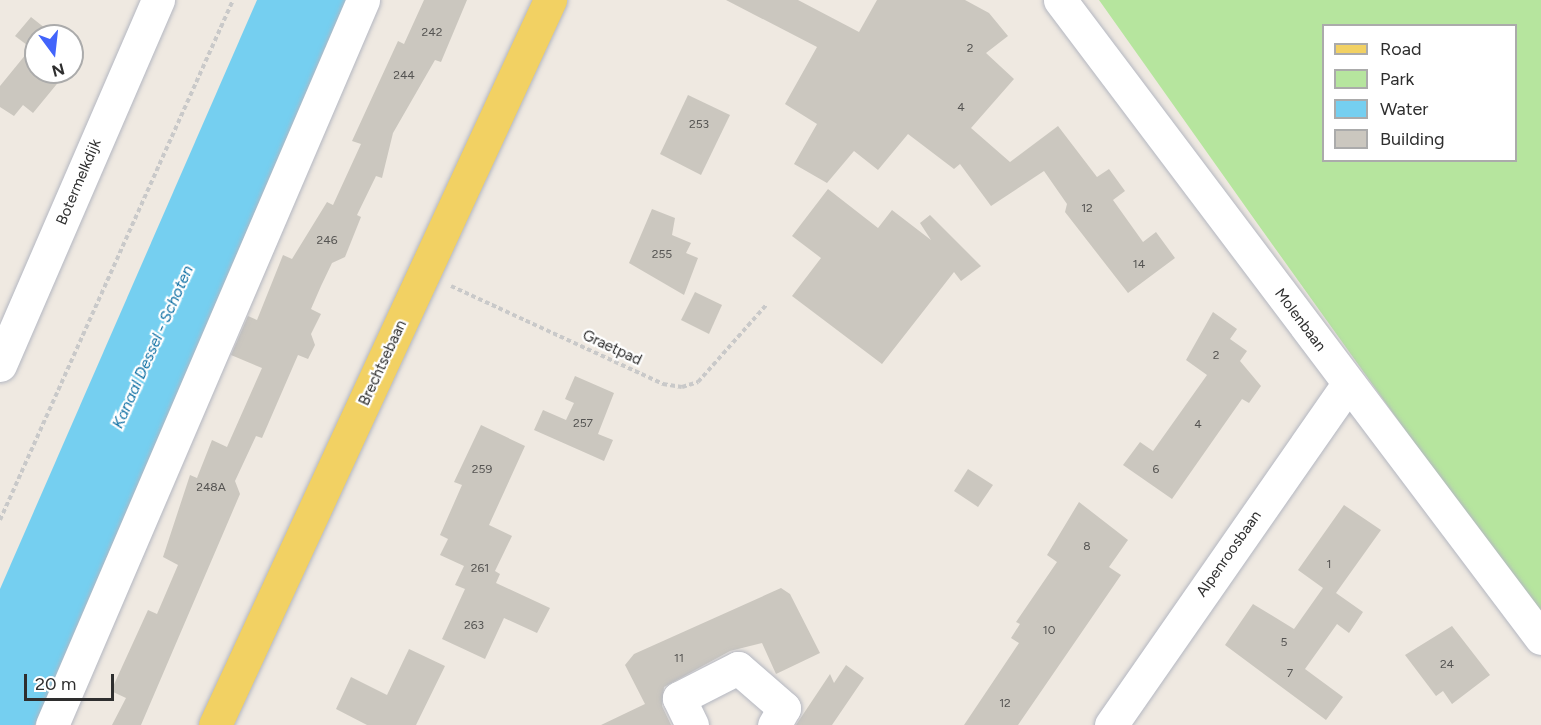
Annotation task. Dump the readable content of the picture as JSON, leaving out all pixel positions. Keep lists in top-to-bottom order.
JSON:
{
  "streets": {
    "main road": ["Brechtsebaan"],
    "street": ["Botermelkdijk", "Molenbaan", "Alpenroosbaan"],
    "path": ["Graetpad"]
  },
  "crossings": [
    ["Molenbaan", "Alpenroosbaan"],
    ["Graetpad", "Brechtsebaan"]
  ],
  "water": ["Kanaal Dessel - Schoten"],
  "house_numbers": [
    "242",
    "2",
    "244",
    "4",
    "253",
    "12",
    "246",
    "255",
    "14",
    "2",
    "257",
    "4",
    "259",
    "6",
    "248A",
    "8",
    "1",
    "261",
    "263",
    "10",
    "5",
    "11",
    "24",
    "7",
    "12"
  ],
  "legend": [
    "Road",
    "Park",
    "Water",
    "Building"
  ],
  "scale_bar": "20 m",
  "north": "bottom"
}
